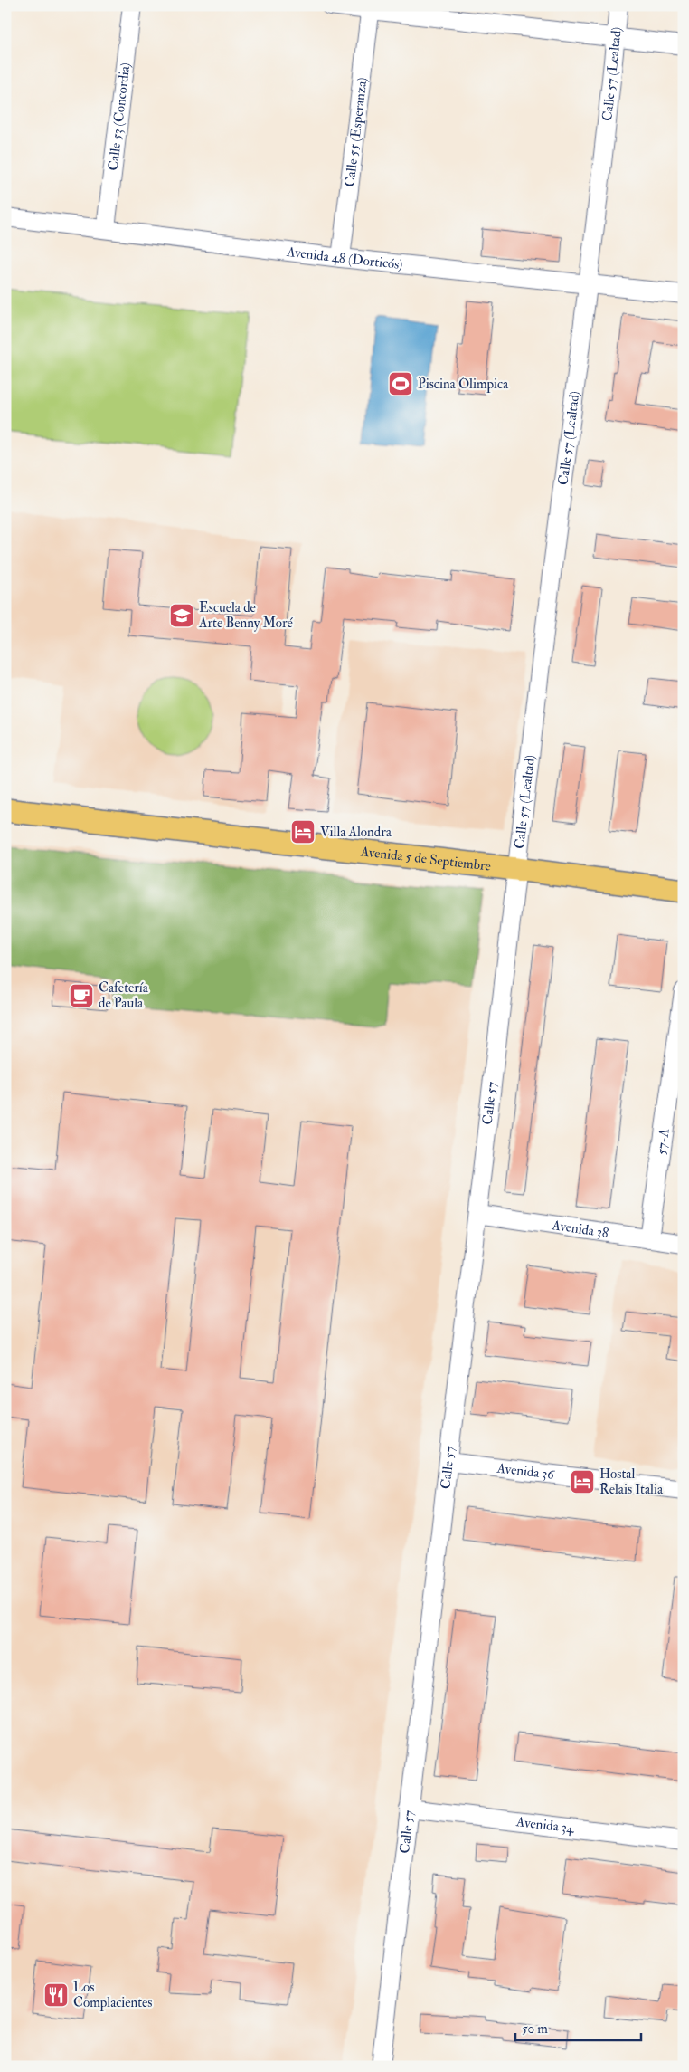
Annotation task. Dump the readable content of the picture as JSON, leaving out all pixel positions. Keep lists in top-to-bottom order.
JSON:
{
  "streets": {
    "main road": ["Avenida 5 de Septiembre"],
    "street": [
      "Calle 57 (Lealtad)",
      "Calle 53 (Concordia)",
      "Calle 55 (Esperanza)",
      "Avenida 48 (Dorticós)",
      "Calle 57",
      "57-A",
      "Avenida 38",
      "Avenida 36",
      "Avenida 34"
    ]
  },
  "crossings": [
    ["Calle 57 (Lealtad)", "Avenida 48 (Dorticós)"],
    ["Calle 57 (Lealtad)", "Avenida 5 de Septiembre"],
    ["Calle 57 (Lealtad)", "Calle 57"],
    ["Calle 53 (Concordia)", "Avenida 48 (Dorticós)"],
    ["Calle 55 (Esperanza)", "Avenida 48 (Dorticós)"],
    ["Avenida 5 de Septiembre", "Calle 57"],
    ["Calle 57", "Avenida 38"],
    ["Calle 57", "Avenida 36"],
    ["Calle 57", "Avenida 34"],
    ["57-A", "Avenida 38"]
  ],
  "places": {
    "sports": ["Piscina Olimpica"],
    "school or university": ["Escuela de Arte Benny Moré"],
    "hotel": ["Villa Alondra", "Hostal Relais Italia"],
    "cafe": ["Cafetería de Paula"],
    "restaurant": ["Los Complacientes"]
  },
  "scale_bar": "50 m"
}
